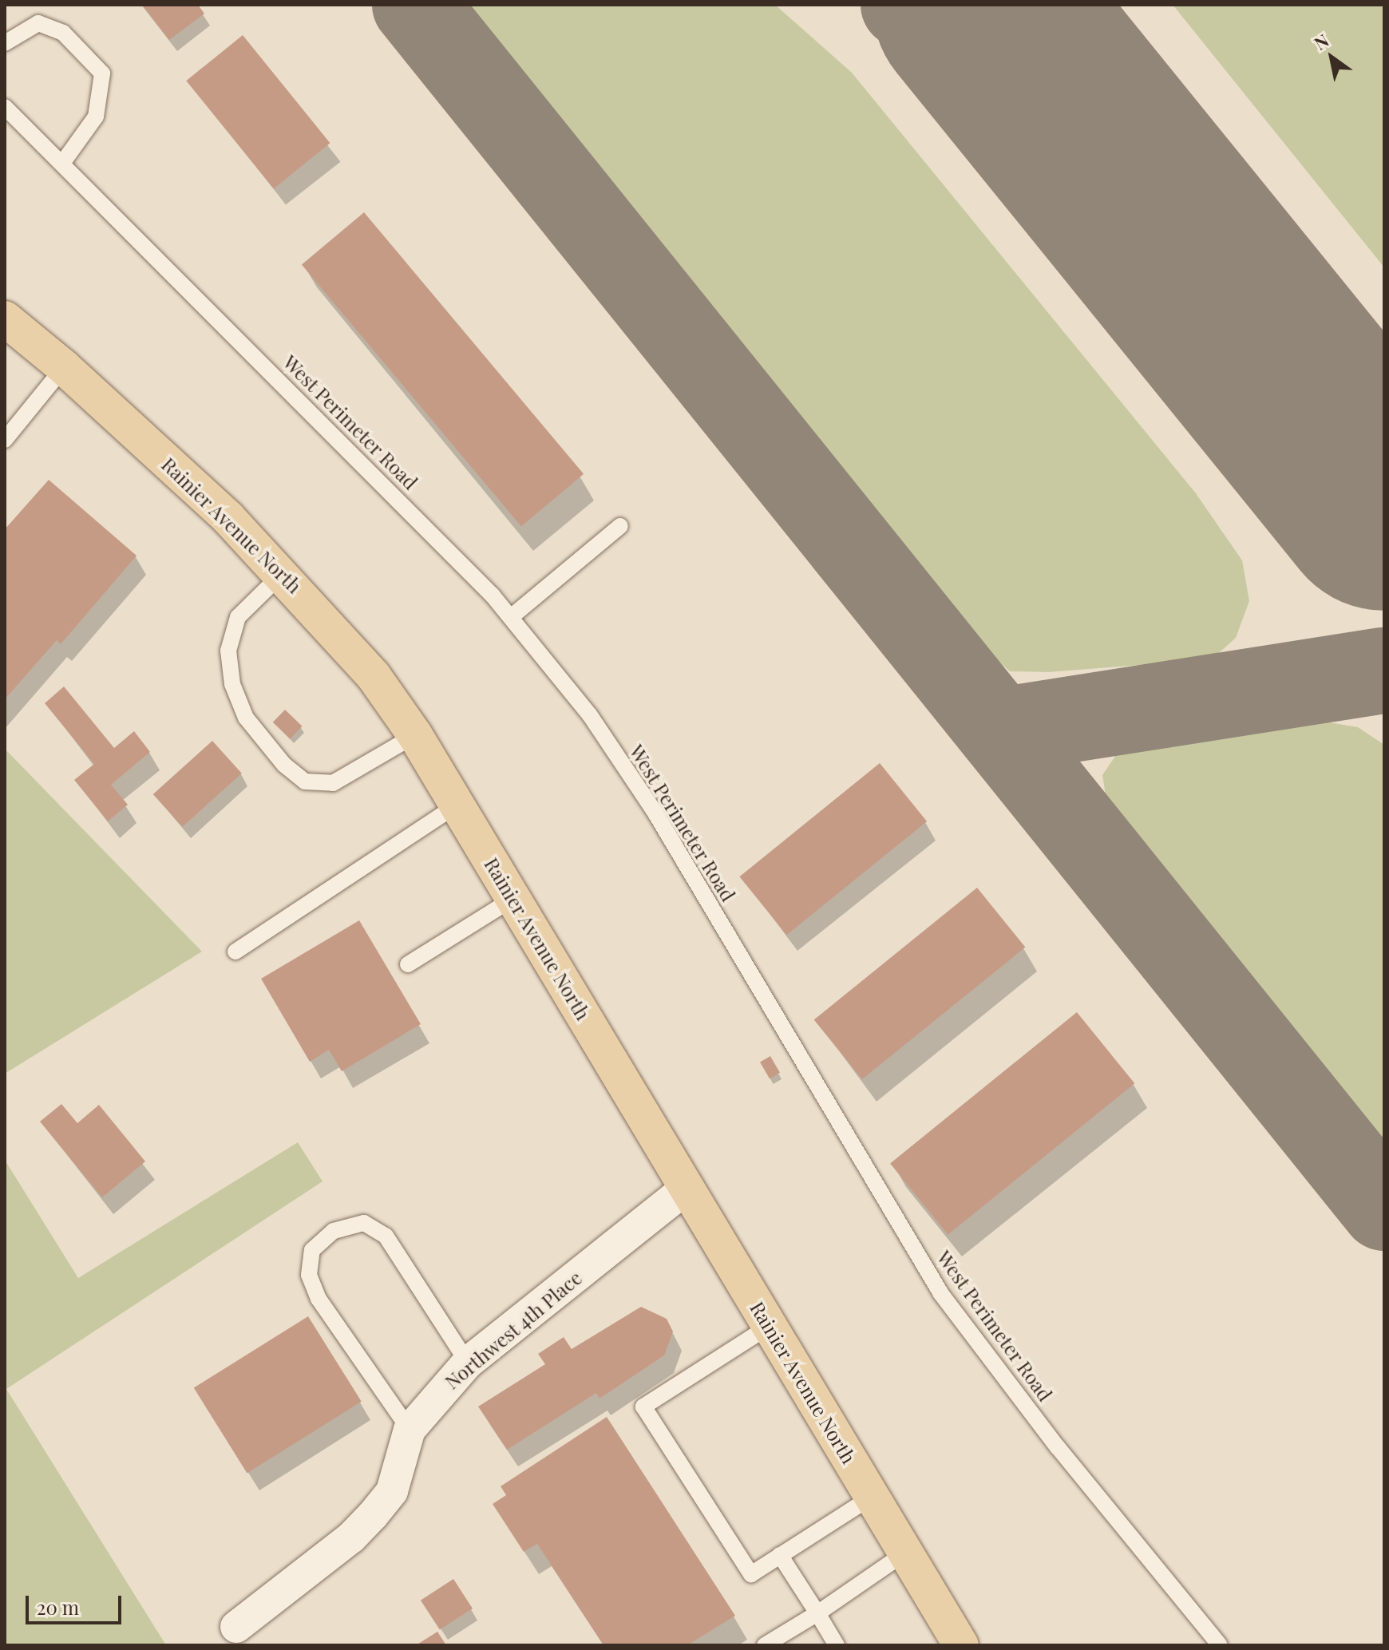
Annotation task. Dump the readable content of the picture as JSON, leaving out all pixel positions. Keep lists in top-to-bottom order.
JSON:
{
  "streets": {
    "main road": ["Rainier Avenue North"],
    "street": ["Northwest 4th Place"],
    "lane": ["West Perimeter Road"]
  },
  "crossings": [
    ["Rainier Avenue North", "Northwest 4th Place"]
  ],
  "scale_bar": "20 m",
  "north": "top left"
}
